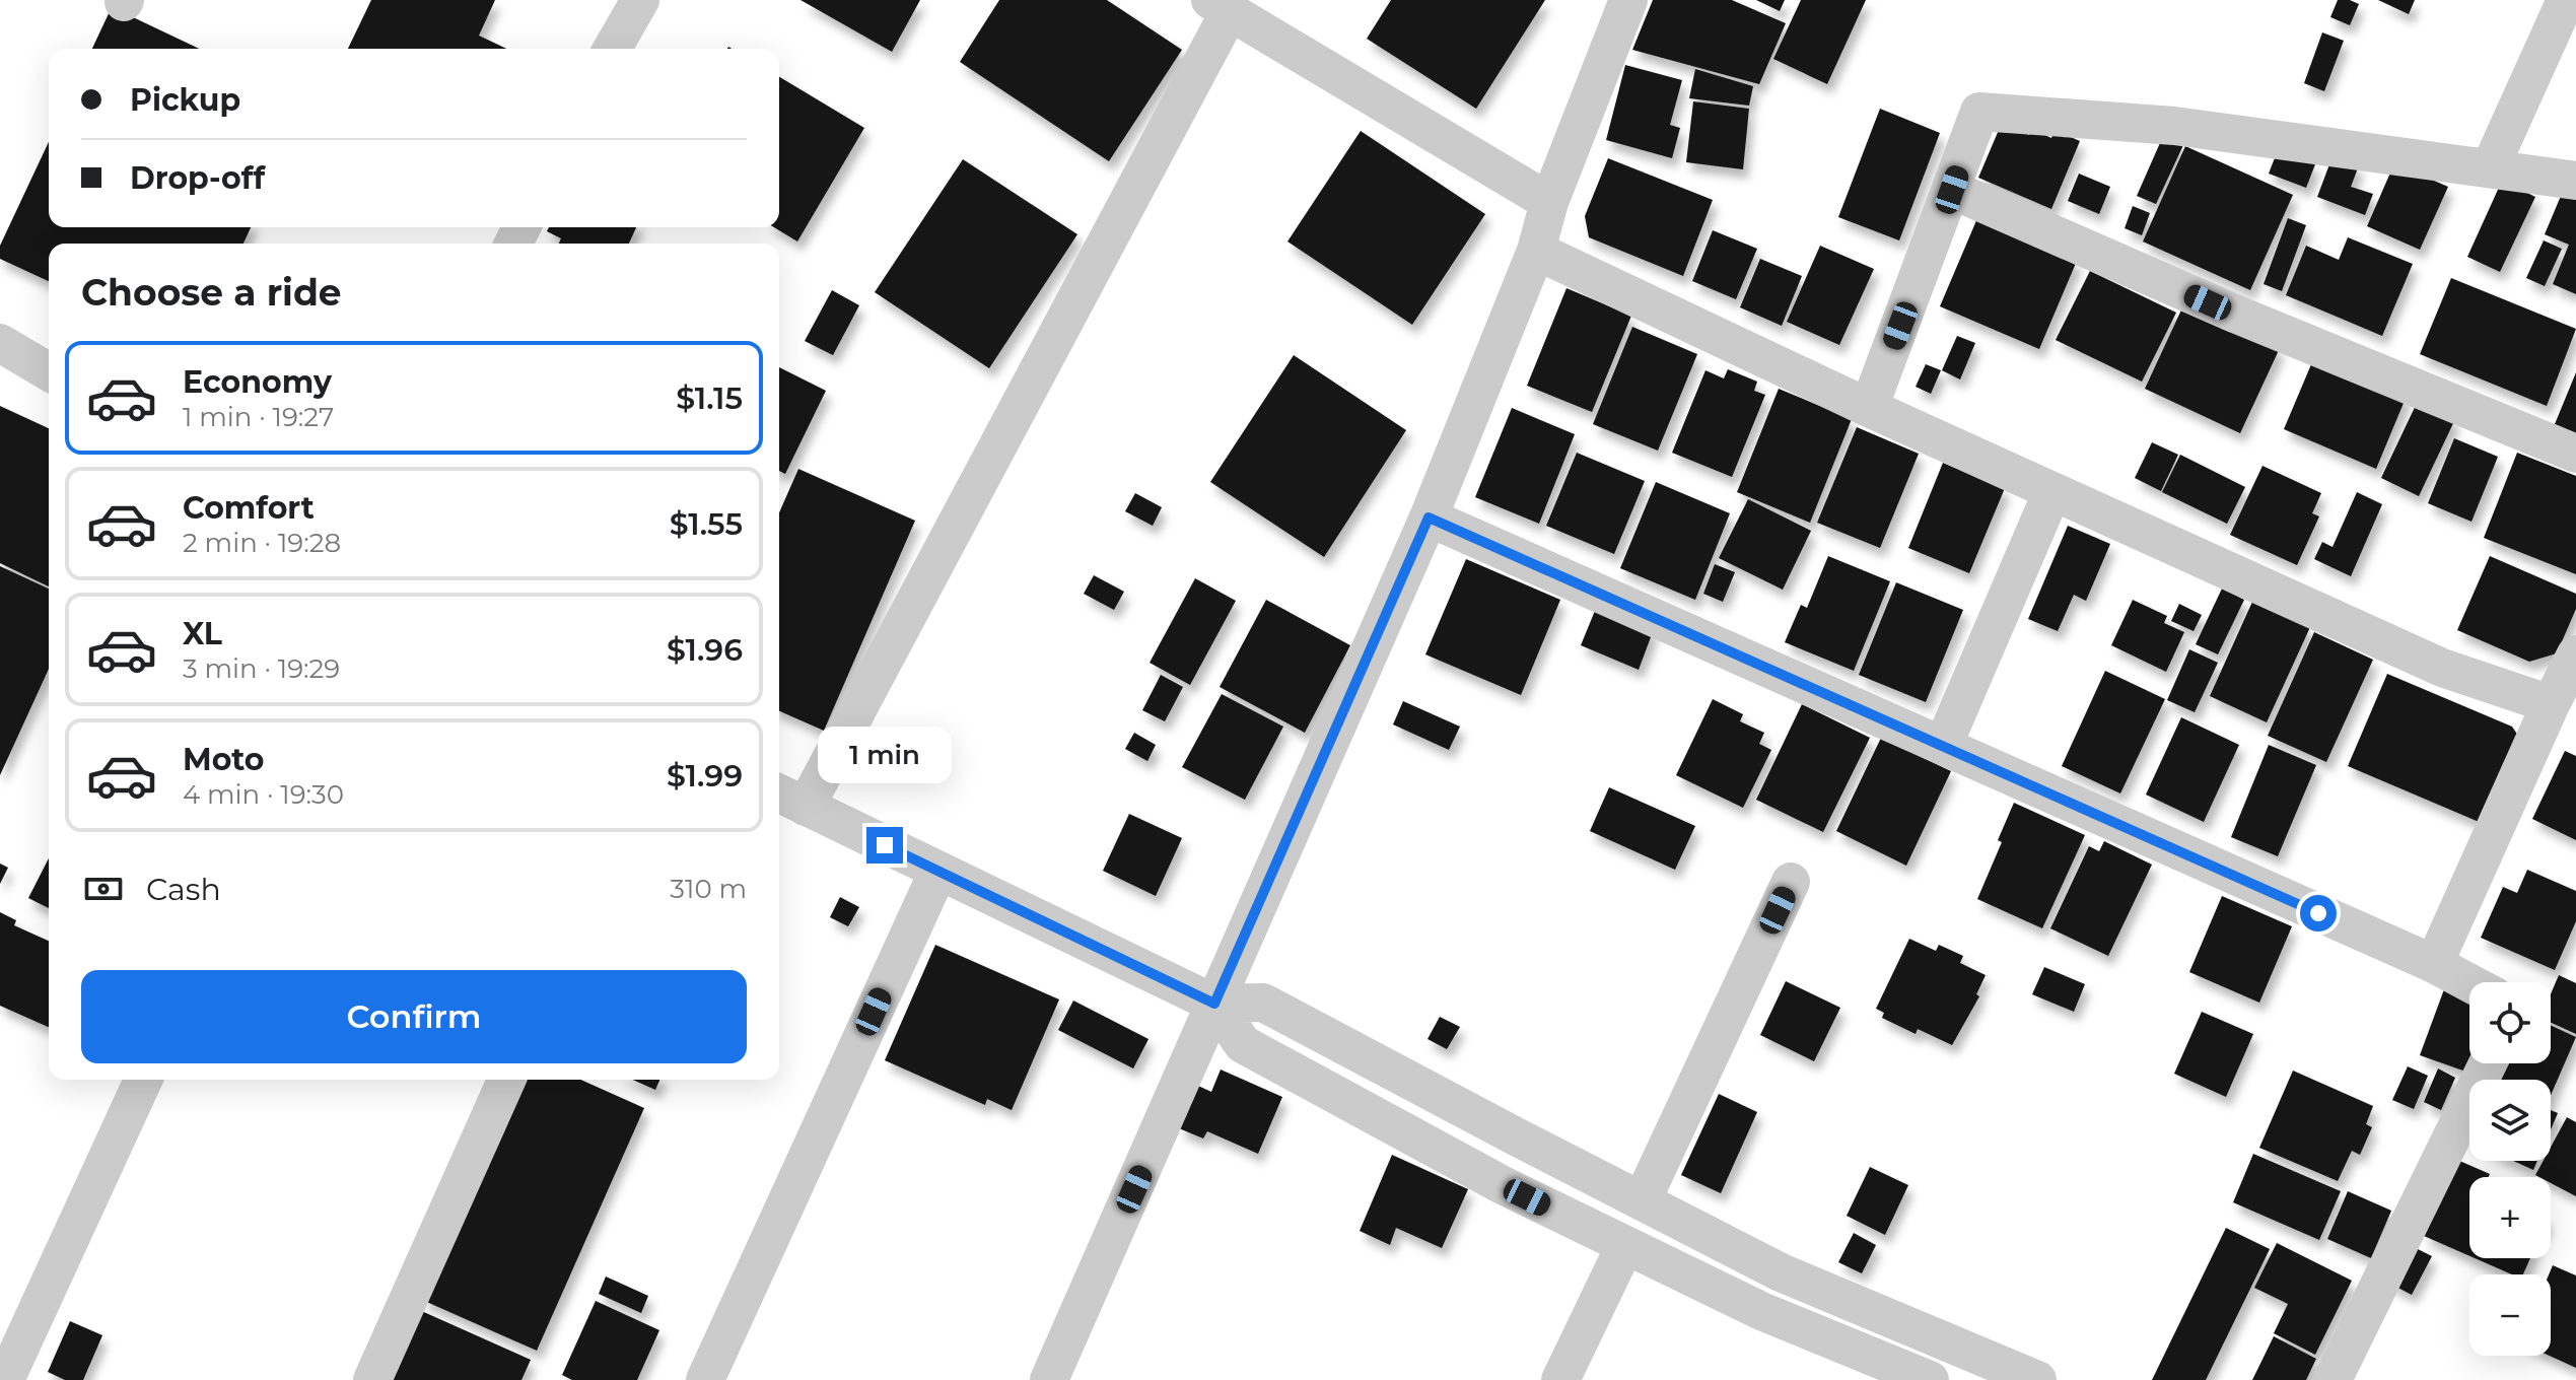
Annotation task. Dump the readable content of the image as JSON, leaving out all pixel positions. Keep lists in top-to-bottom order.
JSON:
{
  "page": {
    "banner": ["Pickup", "Drop-off"],
    "heading": "Choose a ride",
    "list": [
      {
        "name": "Economy",
        "note": "1 min · 19:27",
        "value": "$1.15"
      },
      {
        "name": "Comfort",
        "note": "2 min · 19:28",
        "value": "$1.55"
      },
      {
        "name": "XL",
        "note": "3 min · 19:29",
        "value": "$1.96"
      },
      {
        "name": "Moto",
        "note": "4 min · 19:30",
        "value": "$1.99"
      }
    ],
    "bubble": "1 min",
    "pay": ["Cash", "310 m"],
    "buttons": "Confirm",
    "map_buttons": ["+", "−"]
  }
}
